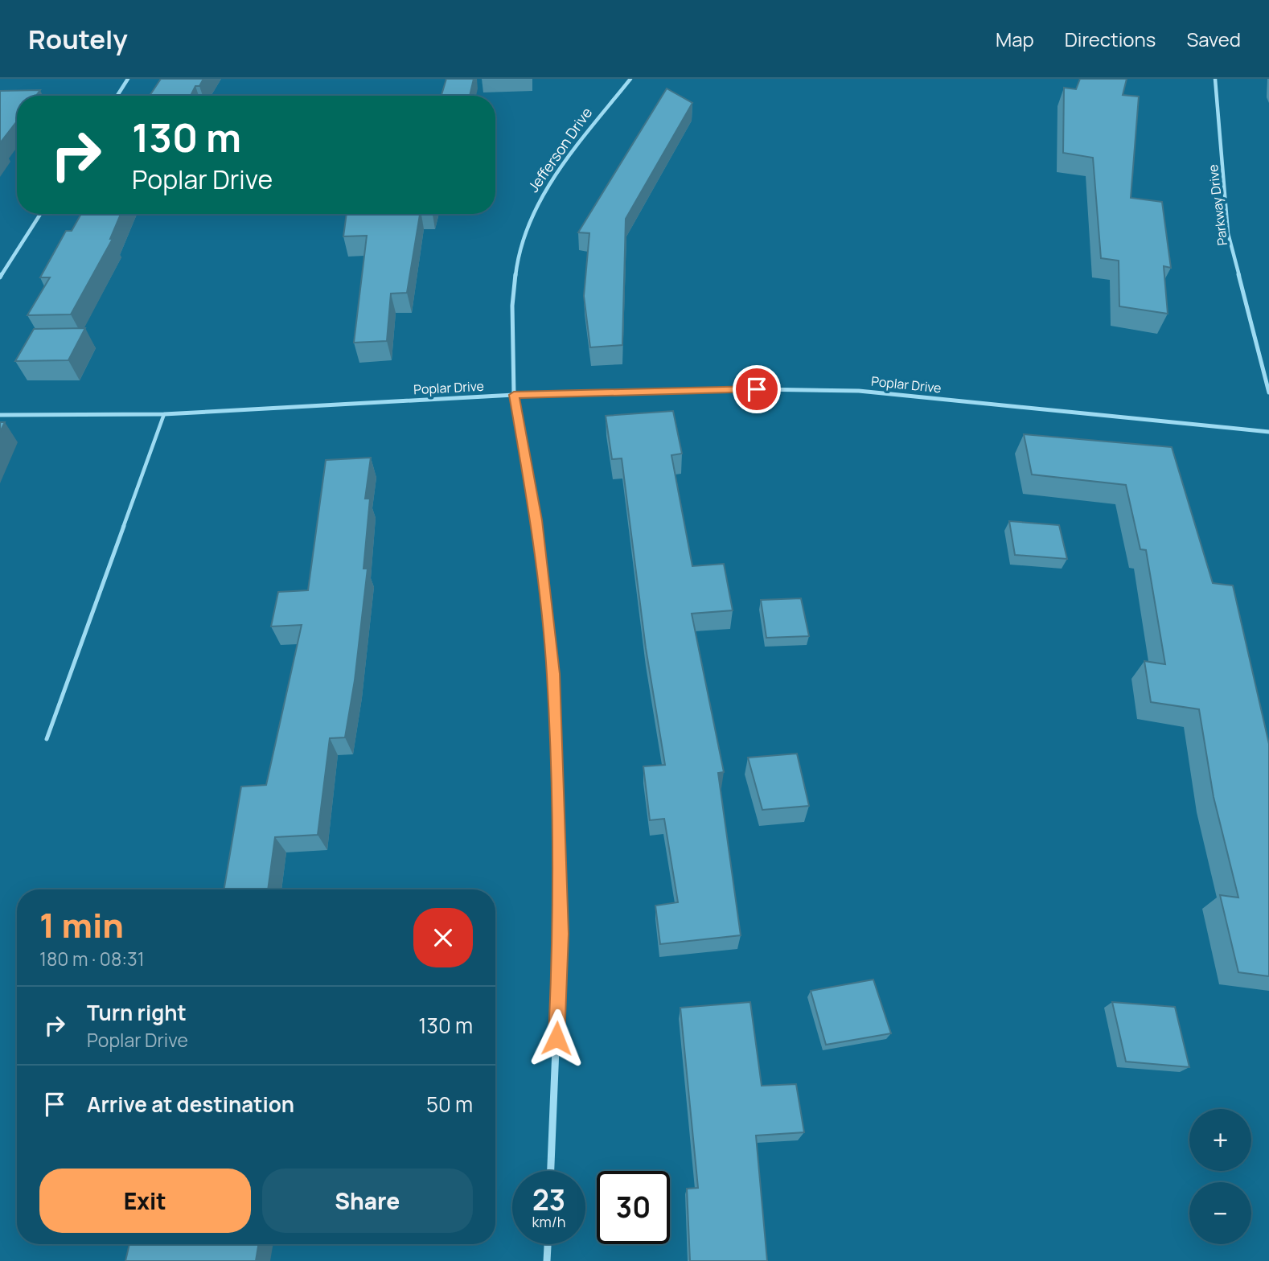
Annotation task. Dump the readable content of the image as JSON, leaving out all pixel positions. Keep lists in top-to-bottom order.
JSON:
{
  "streets": {
    "street": ["Jefferson Drive", "Parkway Drive", "Poplar Drive"]
  },
  "crossings": [
    ["Jefferson Drive", "Poplar Drive"]
  ],
  "page": {
    "header": "Routely",
    "nav": ["Map", "Directions", "Saved"],
    "turn": ["130 m", "Poplar Drive"],
    "heading": ["1 min", "180 m · 08:31"],
    "list": [
      {
        "name": "Turn right",
        "note": "Poplar Drive",
        "value": "130 m"
      },
      {
        "name": "Arrive at destination",
        "value": "50 m"
      }
    ],
    "map_buttons": ["+", "−"],
    "buttons": ["Exit", "Share"],
    "speed": "23 km/h",
    "limit": "30"
  }
}
